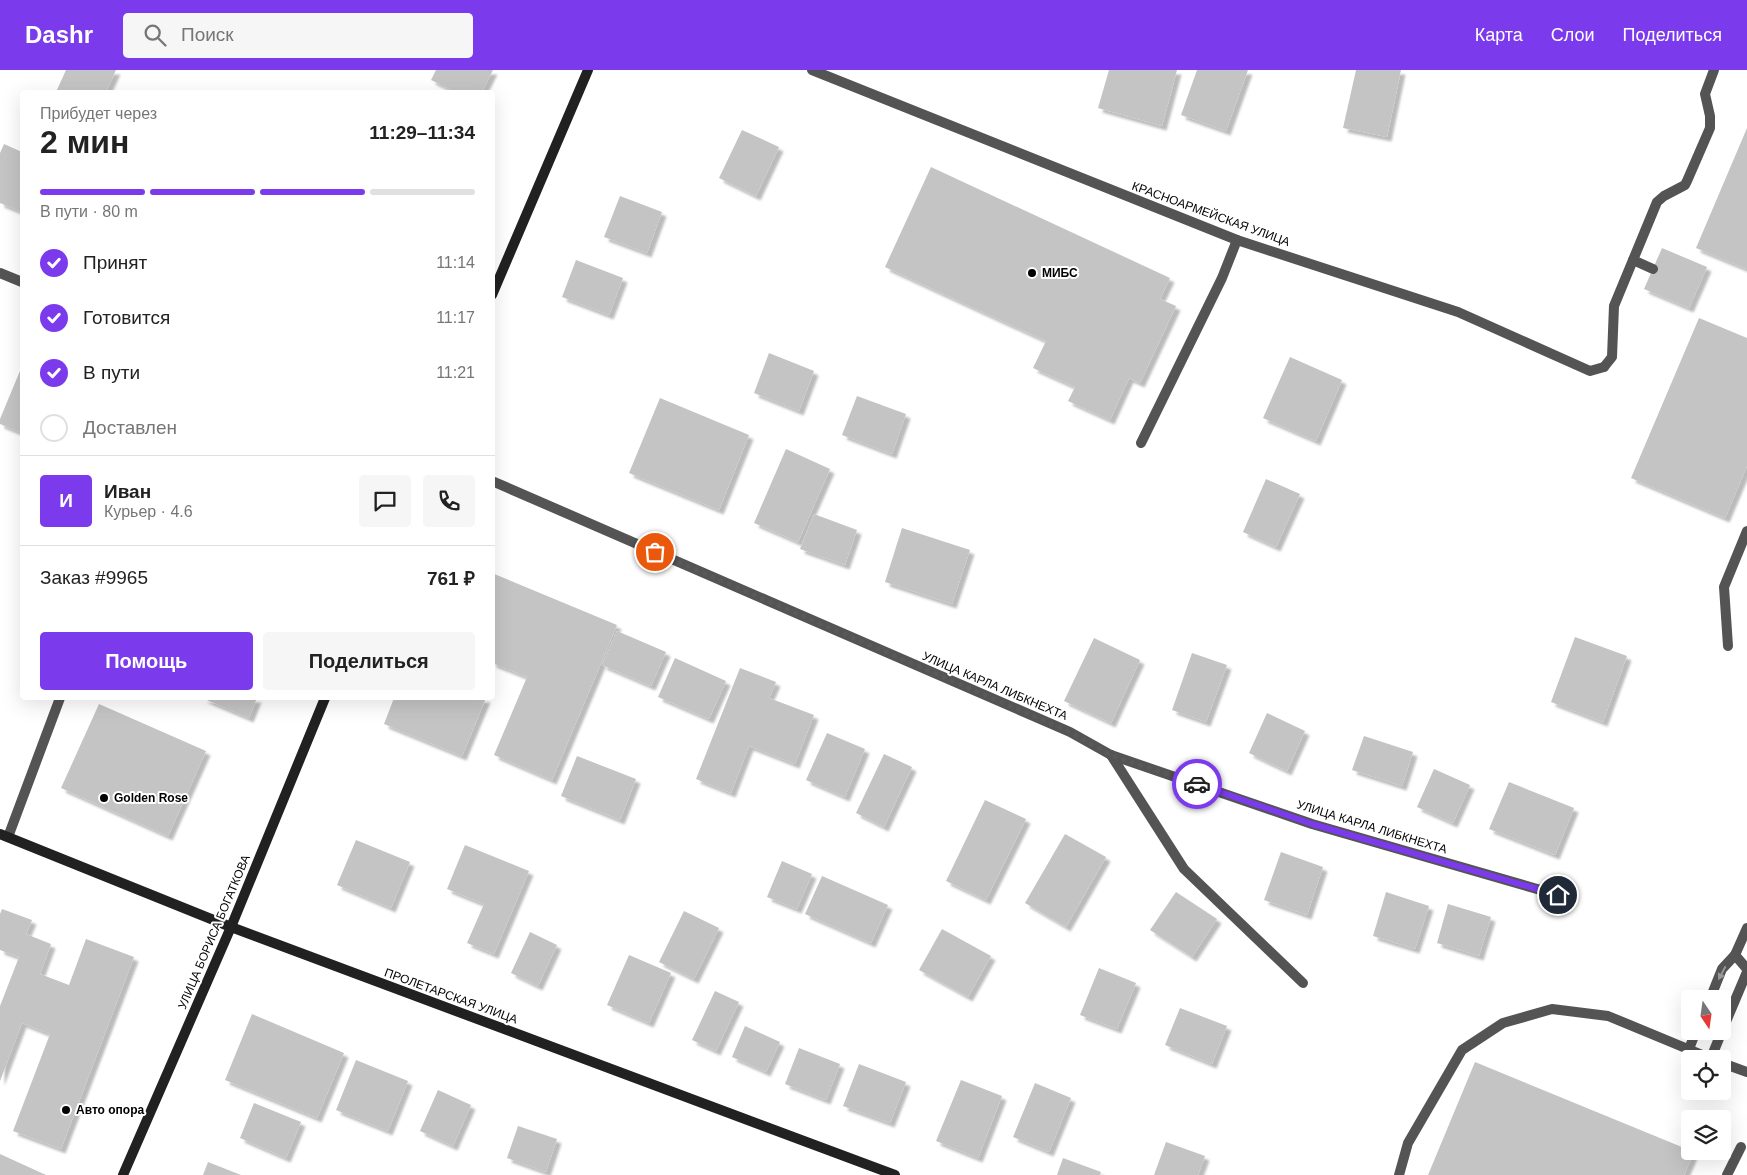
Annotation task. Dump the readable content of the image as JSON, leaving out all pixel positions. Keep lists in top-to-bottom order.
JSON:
{
  "streets": {
    "main road": ["УЛИЦА БОРИСА БОГАТКОВА", "ПРОЛЕТАРСКАЯ УЛИЦА"],
    "street": ["КРАСНОАРМЕЙСКАЯ УЛИЦА", "УЛИЦА КАРЛА ЛИБКНЕХТА"]
  },
  "crossings": [
    ["УЛИЦА БОРИСА БОГАТКОВА", "ПРОЛЕТАРСКАЯ УЛИЦА"]
  ],
  "places": ["МИБС", "Golden Rose", "Авто опора"],
  "north": "bottom",
  "page": {
    "header": "Dashr",
    "search": "Поиск",
    "nav": ["Карта", "Слои", "Поделиться"],
    "heading": ["2 мин", "Прибудет через", "11:29–11:34"],
    "panel": [
      "Иван",
      "Курьер · 4.6",
      "Заказ #9965",
      "761 ₽"
    ],
    "bar": "В пути · 80 m",
    "list": [
      ["Принят", "11:14"],
      ["Готовится", "11:17"],
      ["В пути", "11:21"],
      "Доставлен"
    ],
    "round": "И",
    "buttons": ["Помощь", "Поделиться"]
  }
}
